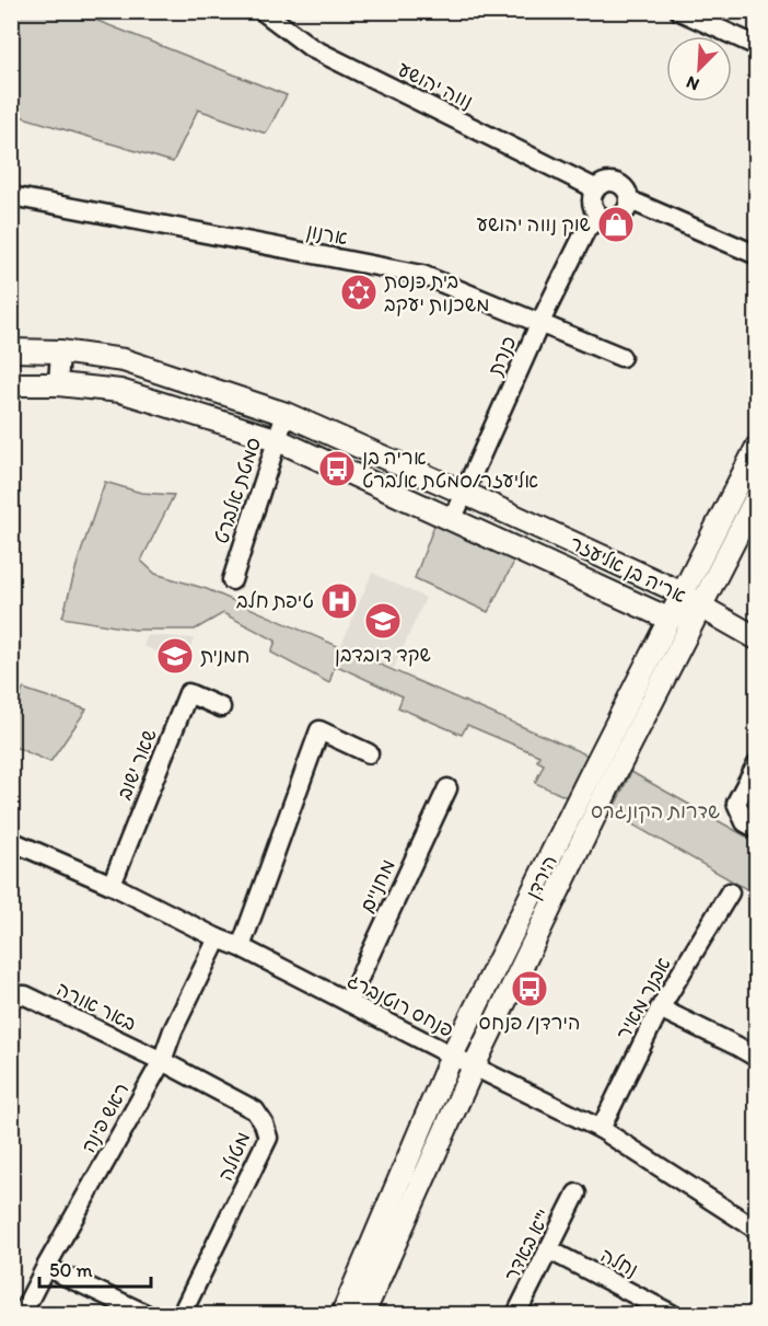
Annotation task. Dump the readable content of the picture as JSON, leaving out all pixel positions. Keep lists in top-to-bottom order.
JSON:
{
  "streets": {
    "street": [
      "נווה יהושע",
      "ארנון",
      "כנרת",
      "סמטת אלברט",
      "אריה בן אליעזר",
      "שאר ישוב",
      "הירדן",
      "מחניים",
      "אבנר מאיר",
      "פנחס רוטנברג",
      "באר אורה",
      "ראש פינה",
      "מטולה",
      "י\"א באדר",
      "נחלה"
    ]
  },
  "crossings": [
    ["נווה יהושע", "כנרת"],
    ["ארנון", "כנרת"],
    ["כנרת", "אריה בן אליעזר"],
    ["סמטת אלברט", "אריה בן אליעזר"],
    ["אריה בן אליעזר", "הירדן"],
    ["שאר ישוב", "פנחס רוטנברג"],
    ["הירדן", "פנחס רוטנברג"],
    ["מחניים", "פנחס רוטנברג"],
    ["אבנר מאיר", "פנחס רוטנברג"],
    ["פנחס רוטנברג", "ראש פינה"],
    ["באר אורה", "ראש פינה"],
    ["באר אורה", "מטולה"],
    ["ראש פינה", "מטולה"],
    ["י\"א באדר", "נחלה"]
  ],
  "parks": ["שדרות הקונגרס"],
  "places": {
    "shop": ["שוק נווה יהושע"],
    "synagogue": ["בית כנסת משכנות יעקב"],
    "bus stop": ["אריה בן אליעזר/סמטת אלברט", "הירדן/ פנחס"],
    "hospital": ["טיפת חלב"],
    "school or university": ["שקד דובדבן", "חמנית"]
  },
  "scale_bar": "50 m",
  "north": "bottom left"
}
